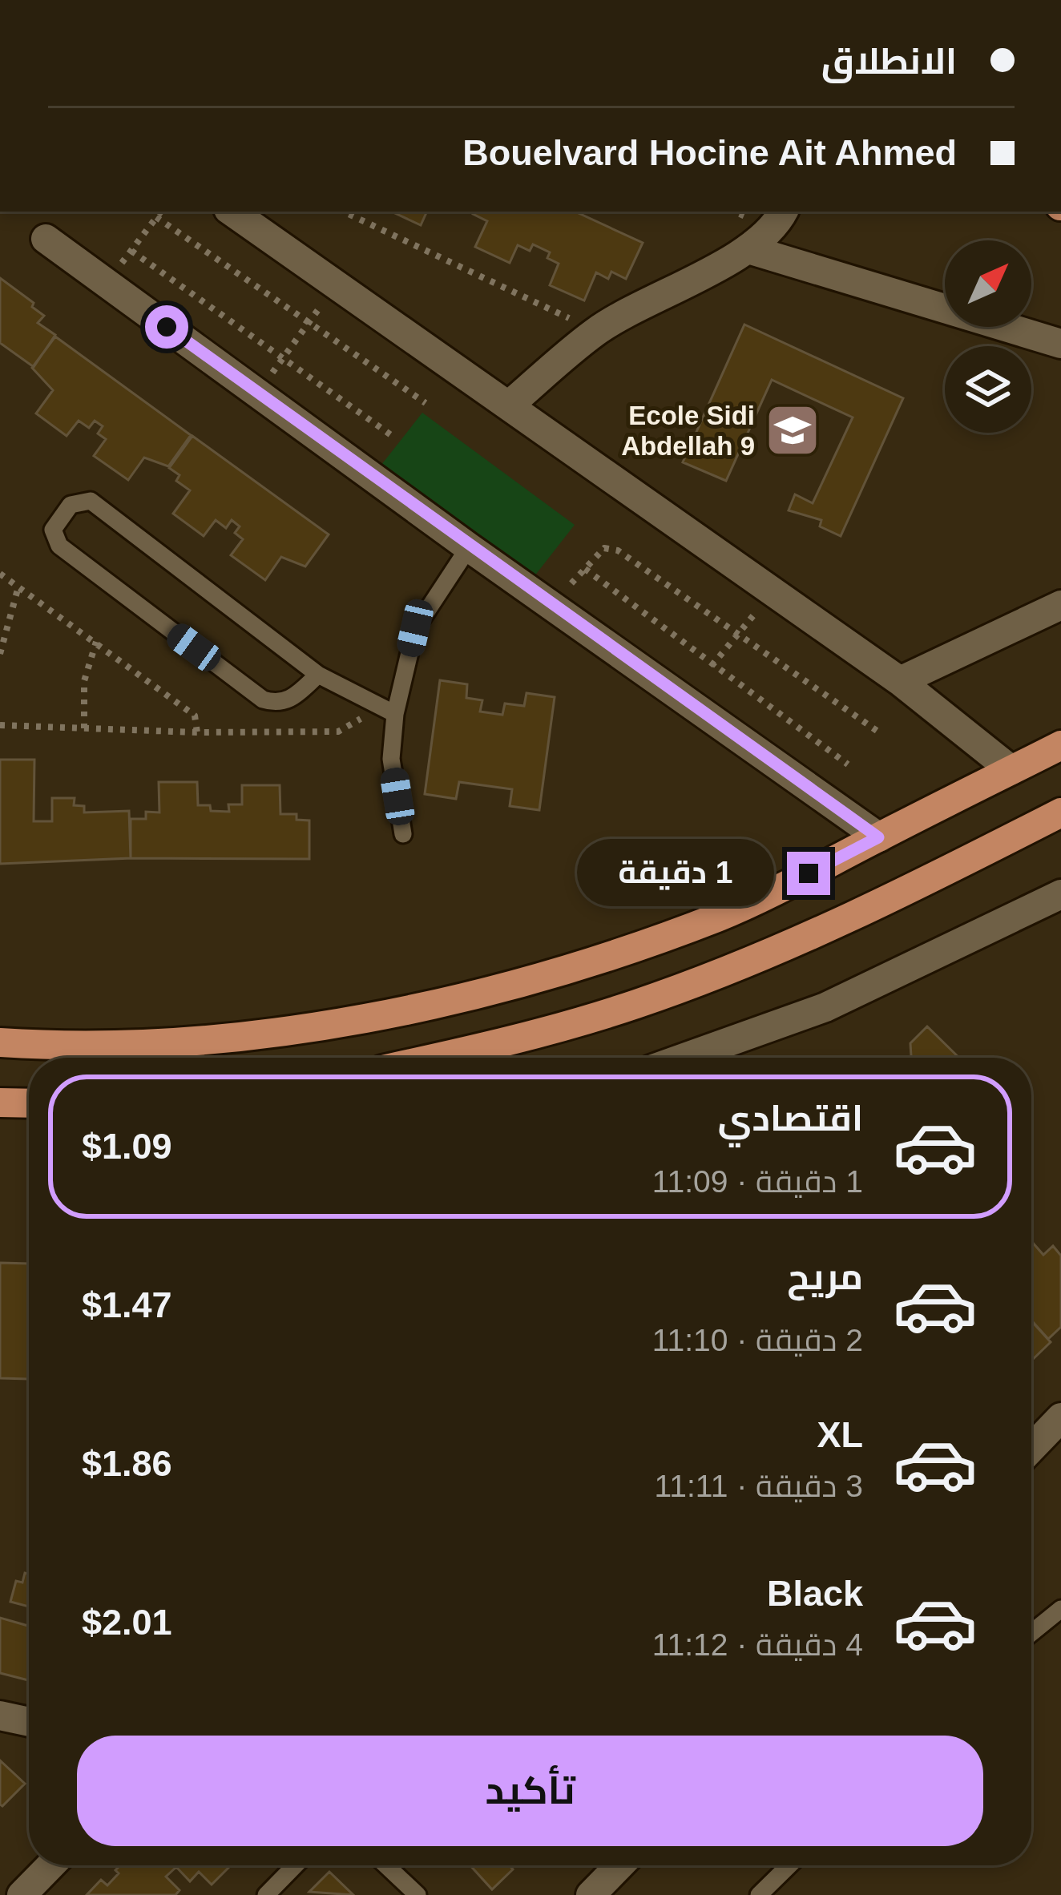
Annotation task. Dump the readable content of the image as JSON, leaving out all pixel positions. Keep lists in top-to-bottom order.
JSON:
{
  "places": {
    "school or university": ["Ecole Sidi Abdellah 9"]
  },
  "north": "top right",
  "page": {
    "banner": ["الانطلاق", "Bouelvard Hocine Ait Ahmed"],
    "bubble": "1 دقيقة",
    "list": [
      {
        "name": "اقتصادي",
        "note": "1 دقيقة · 11:09",
        "value": "$1.09"
      },
      {
        "name": "مريح",
        "note": "2 دقيقة · 11:10",
        "value": "$1.47"
      },
      {
        "name": "XL",
        "note": "3 دقيقة · 11:11",
        "value": "$1.86"
      },
      {
        "name": "Black",
        "note": "4 دقيقة · 11:12",
        "value": "$2.01"
      }
    ],
    "buttons": "تأكيد"
  }
}
